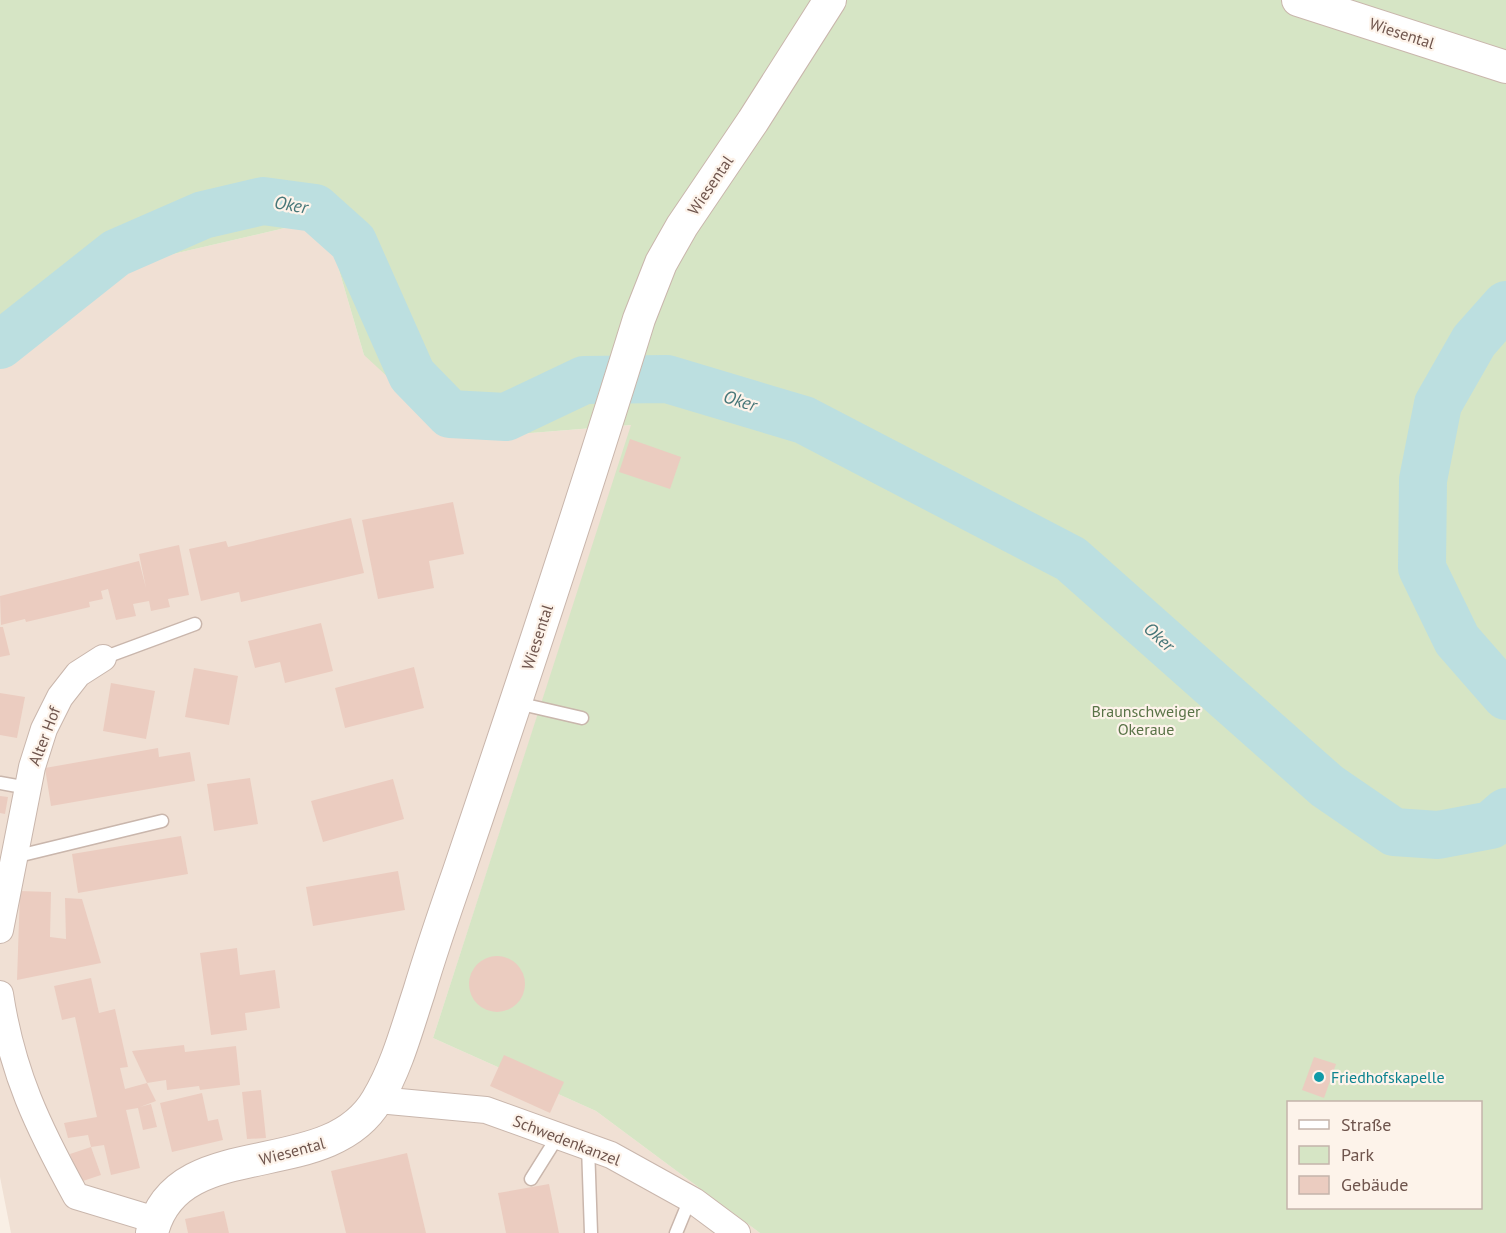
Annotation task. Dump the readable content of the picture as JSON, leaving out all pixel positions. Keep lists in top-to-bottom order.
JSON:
{
  "streets": {
    "street": ["Wiesental", "Alter Hof", "Schwedenkanzel"]
  },
  "crossings": [
    ["Wiesental", "Schwedenkanzel"]
  ],
  "water": ["Oker"],
  "parks": ["Braunschweiger Okeraue"],
  "places": ["Friedhofskapelle"],
  "legend": ["Straße", "Park", "Gebäude"]
}
